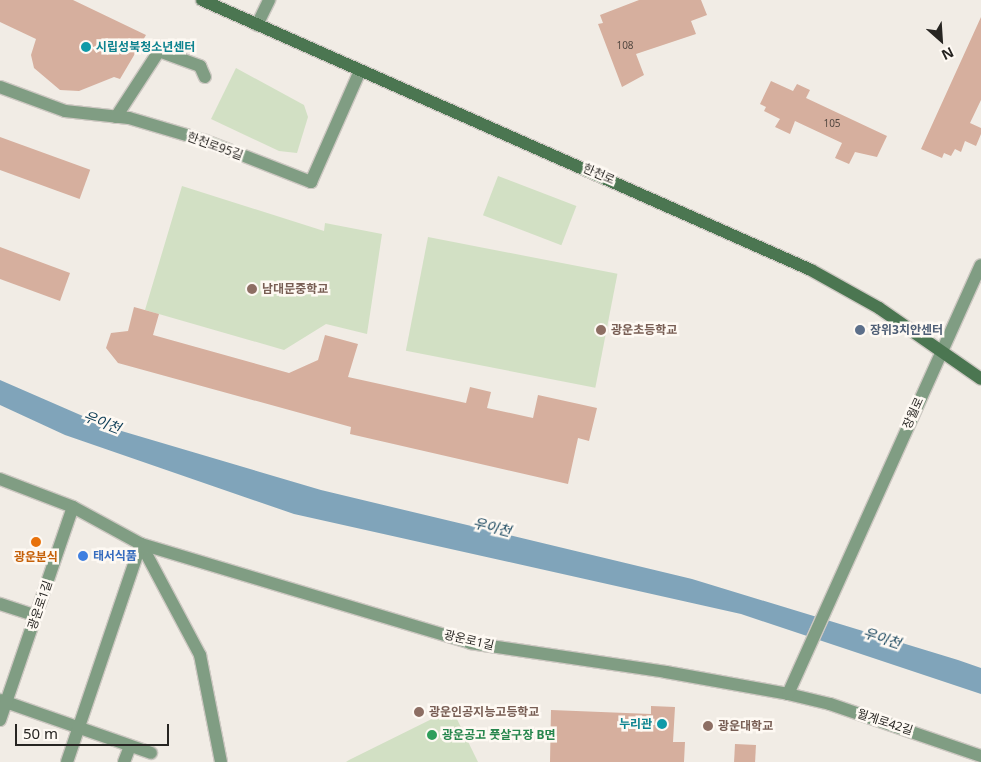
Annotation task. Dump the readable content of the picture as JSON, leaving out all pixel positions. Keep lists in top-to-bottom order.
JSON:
{
  "streets": {
    "main road": ["한천로"],
    "street": [
      "한천로95길",
      "장월로",
      "광운로1길",
      "월계로42길"
    ]
  },
  "crossings": [
    ["한천로95길", "한천로"],
    ["한천로", "장월로"],
    ["장월로", "광운로1길"],
    ["장월로", "월계로42길"],
    ["광운로1길", "월계로42길"]
  ],
  "water": ["우이천"],
  "places": [
    "시립성북청소년센터",
    "남대문중학교",
    "광운초등학교",
    "장위3치안센터",
    "광운분식",
    "태서식품",
    "광운인공지능고등학교",
    "누리관",
    "광운대학교",
    "광운공고 풋살구장 B면"
  ],
  "house_numbers": ["108", "105"],
  "scale_bar": "50 m",
  "north": "bottom right"
}
